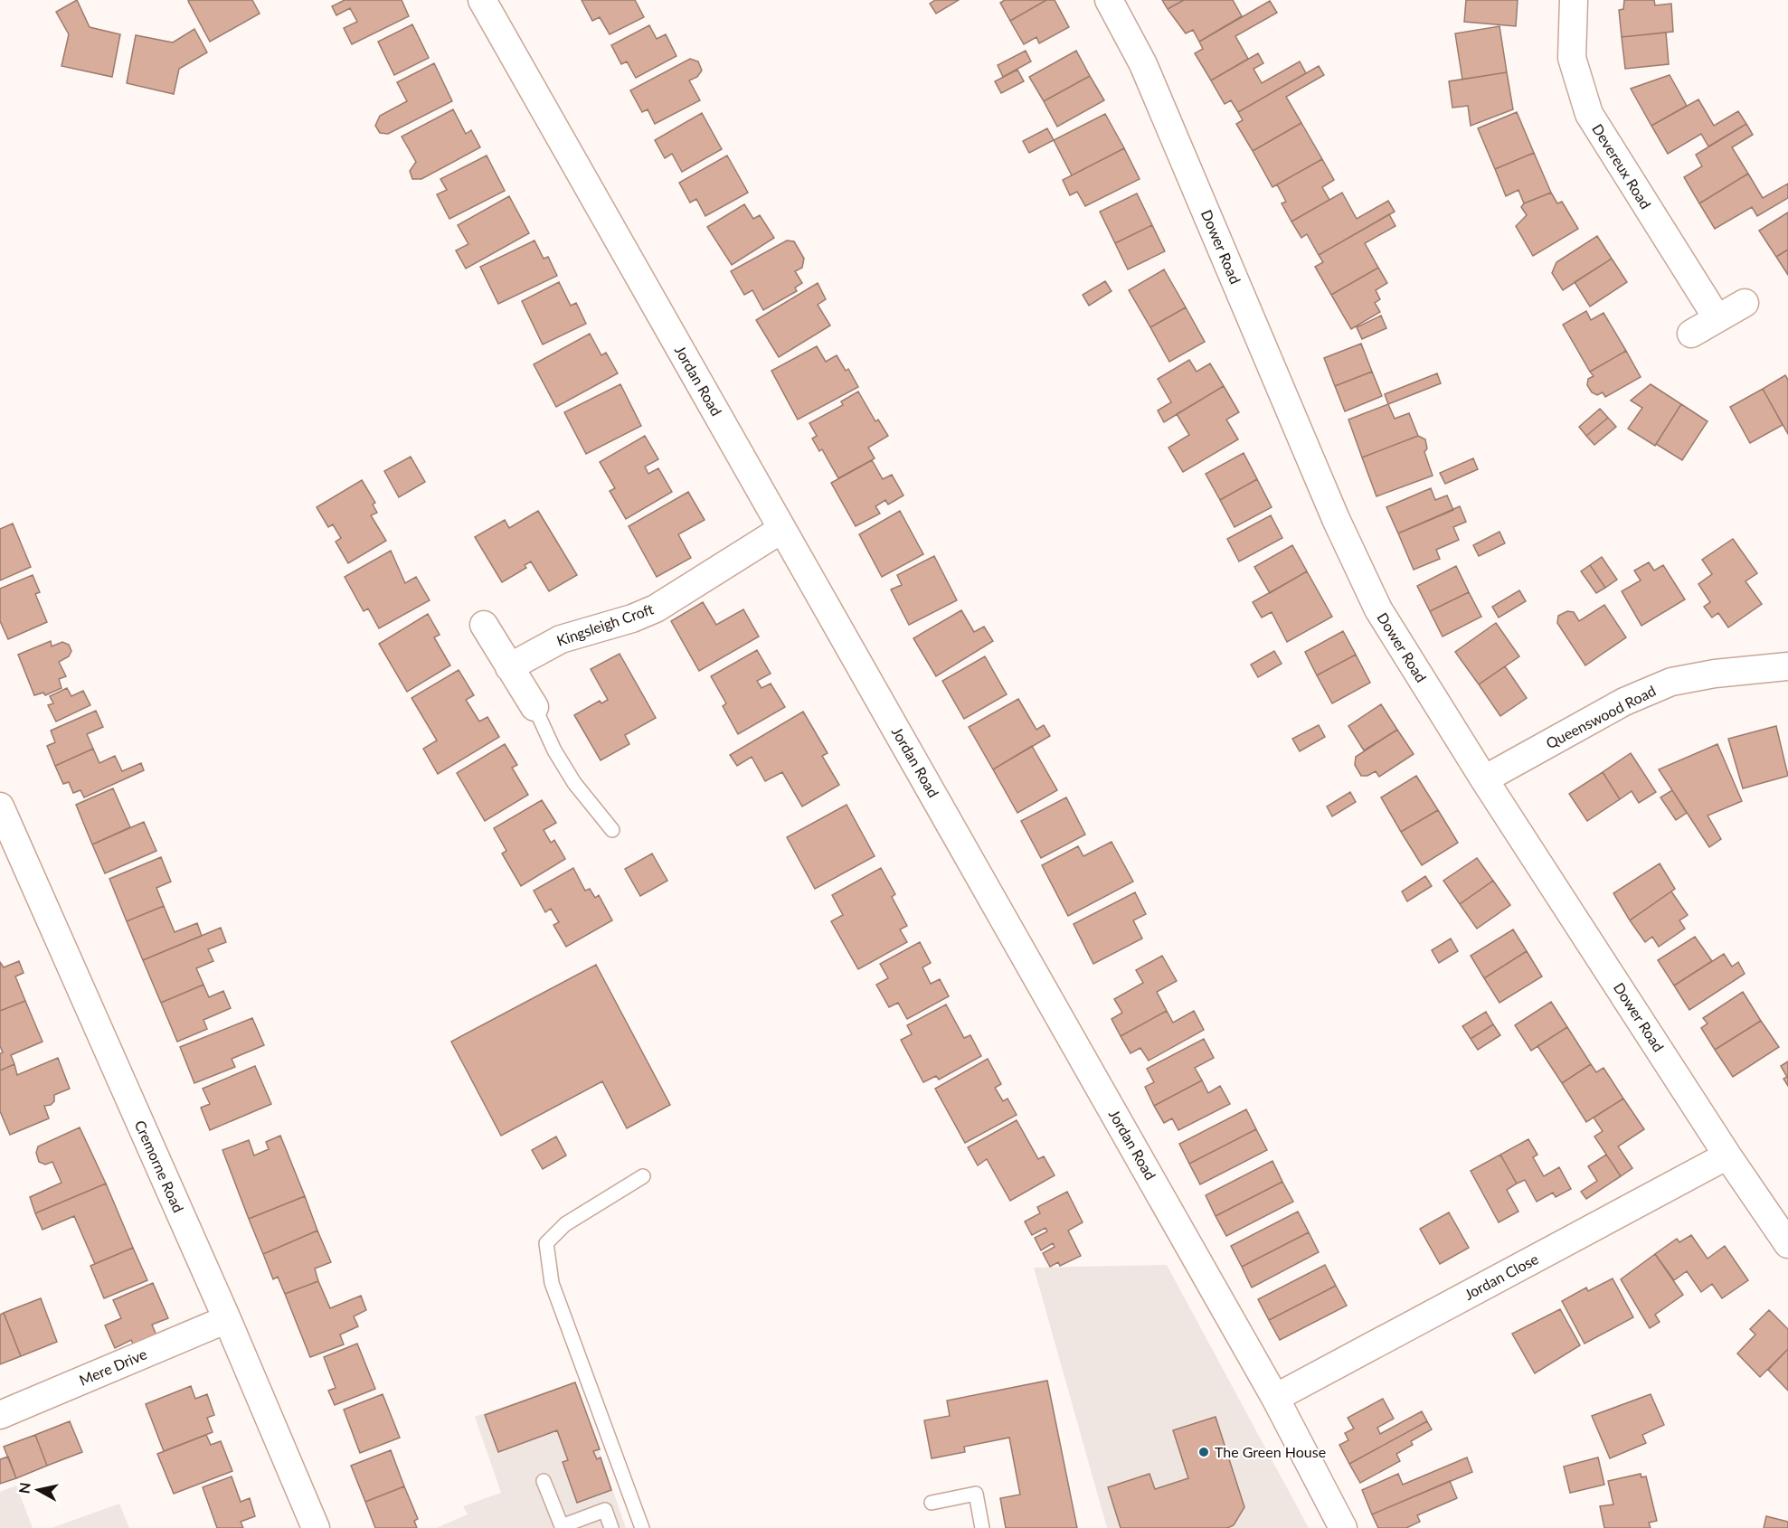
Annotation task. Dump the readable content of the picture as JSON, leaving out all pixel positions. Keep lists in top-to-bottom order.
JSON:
{
  "streets": {
    "street": [
      "Devereux Road",
      "Dower Road",
      "Jordan Road",
      "Kingsleigh Croft",
      "Queenswood Road",
      "Cremorne Road",
      "Jordan Close",
      "Mere Drive"
    ]
  },
  "crossings": [
    ["Dower Road", "Queenswood Road"],
    ["Dower Road", "Jordan Close"],
    ["Jordan Road", "Kingsleigh Croft"],
    ["Jordan Road", "Jordan Close"],
    ["Cremorne Road", "Mere Drive"]
  ],
  "places": ["The Green House"],
  "north": "left"
}
